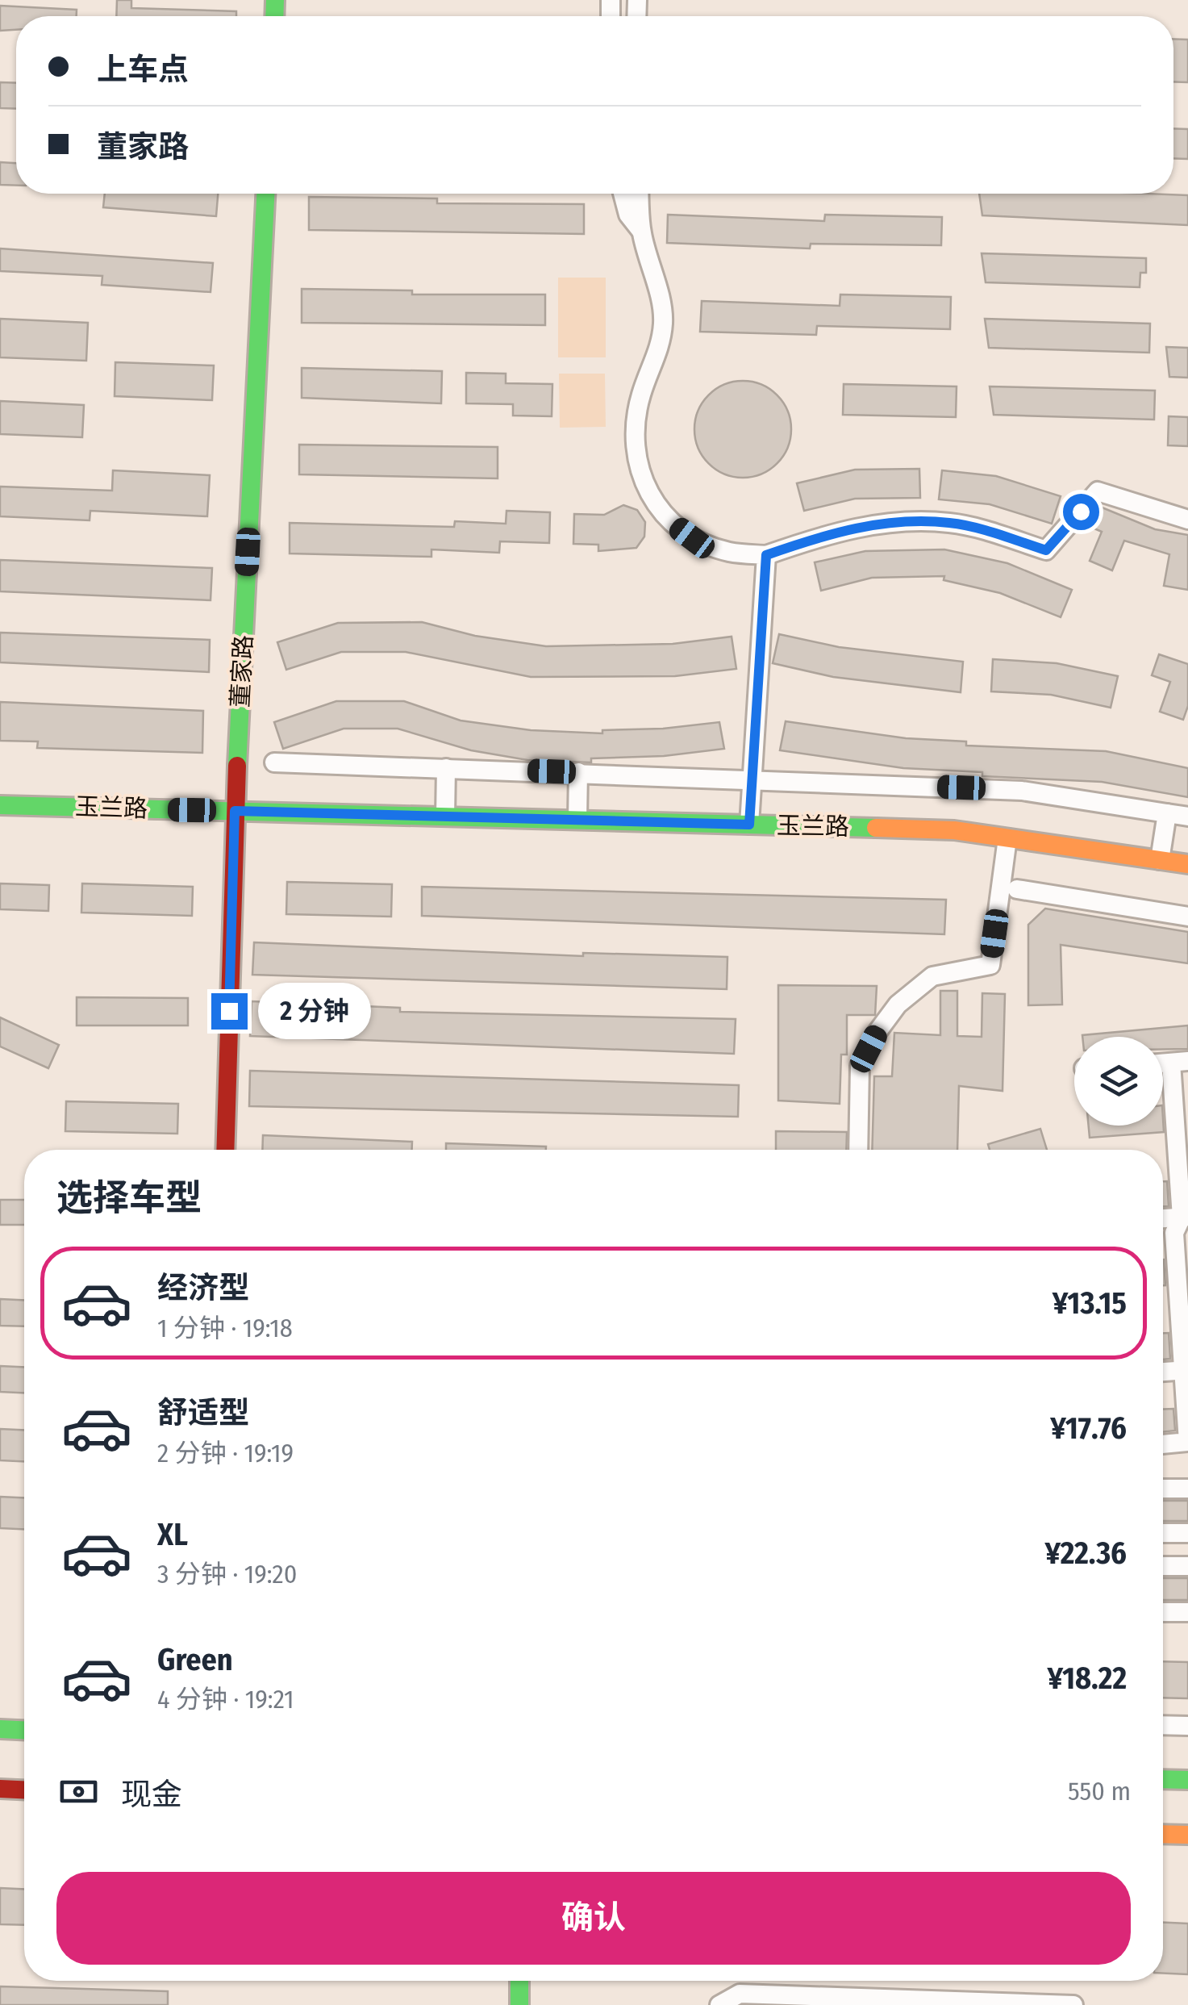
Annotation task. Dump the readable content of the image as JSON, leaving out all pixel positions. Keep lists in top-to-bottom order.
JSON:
{
  "streets": {
    "street": ["董家路", "玉兰路"]
  },
  "crossings": [
    ["董家路", "玉兰路"]
  ],
  "page": {
    "banner": ["上车点", "董家路"],
    "bubble": "2 分钟",
    "heading": "选择车型",
    "list": [
      {
        "name": "经济型",
        "note": "1 分钟 · 19:18",
        "value": "¥13.15"
      },
      {
        "name": "舒适型",
        "note": "2 分钟 · 19:19",
        "value": "¥17.76"
      },
      {
        "name": "XL",
        "note": "3 分钟 · 19:20",
        "value": "¥22.36"
      },
      {
        "name": "Green",
        "note": "4 分钟 · 19:21",
        "value": "¥18.22"
      }
    ],
    "pay": ["现金", "550 m"],
    "buttons": "确认"
  }
}
